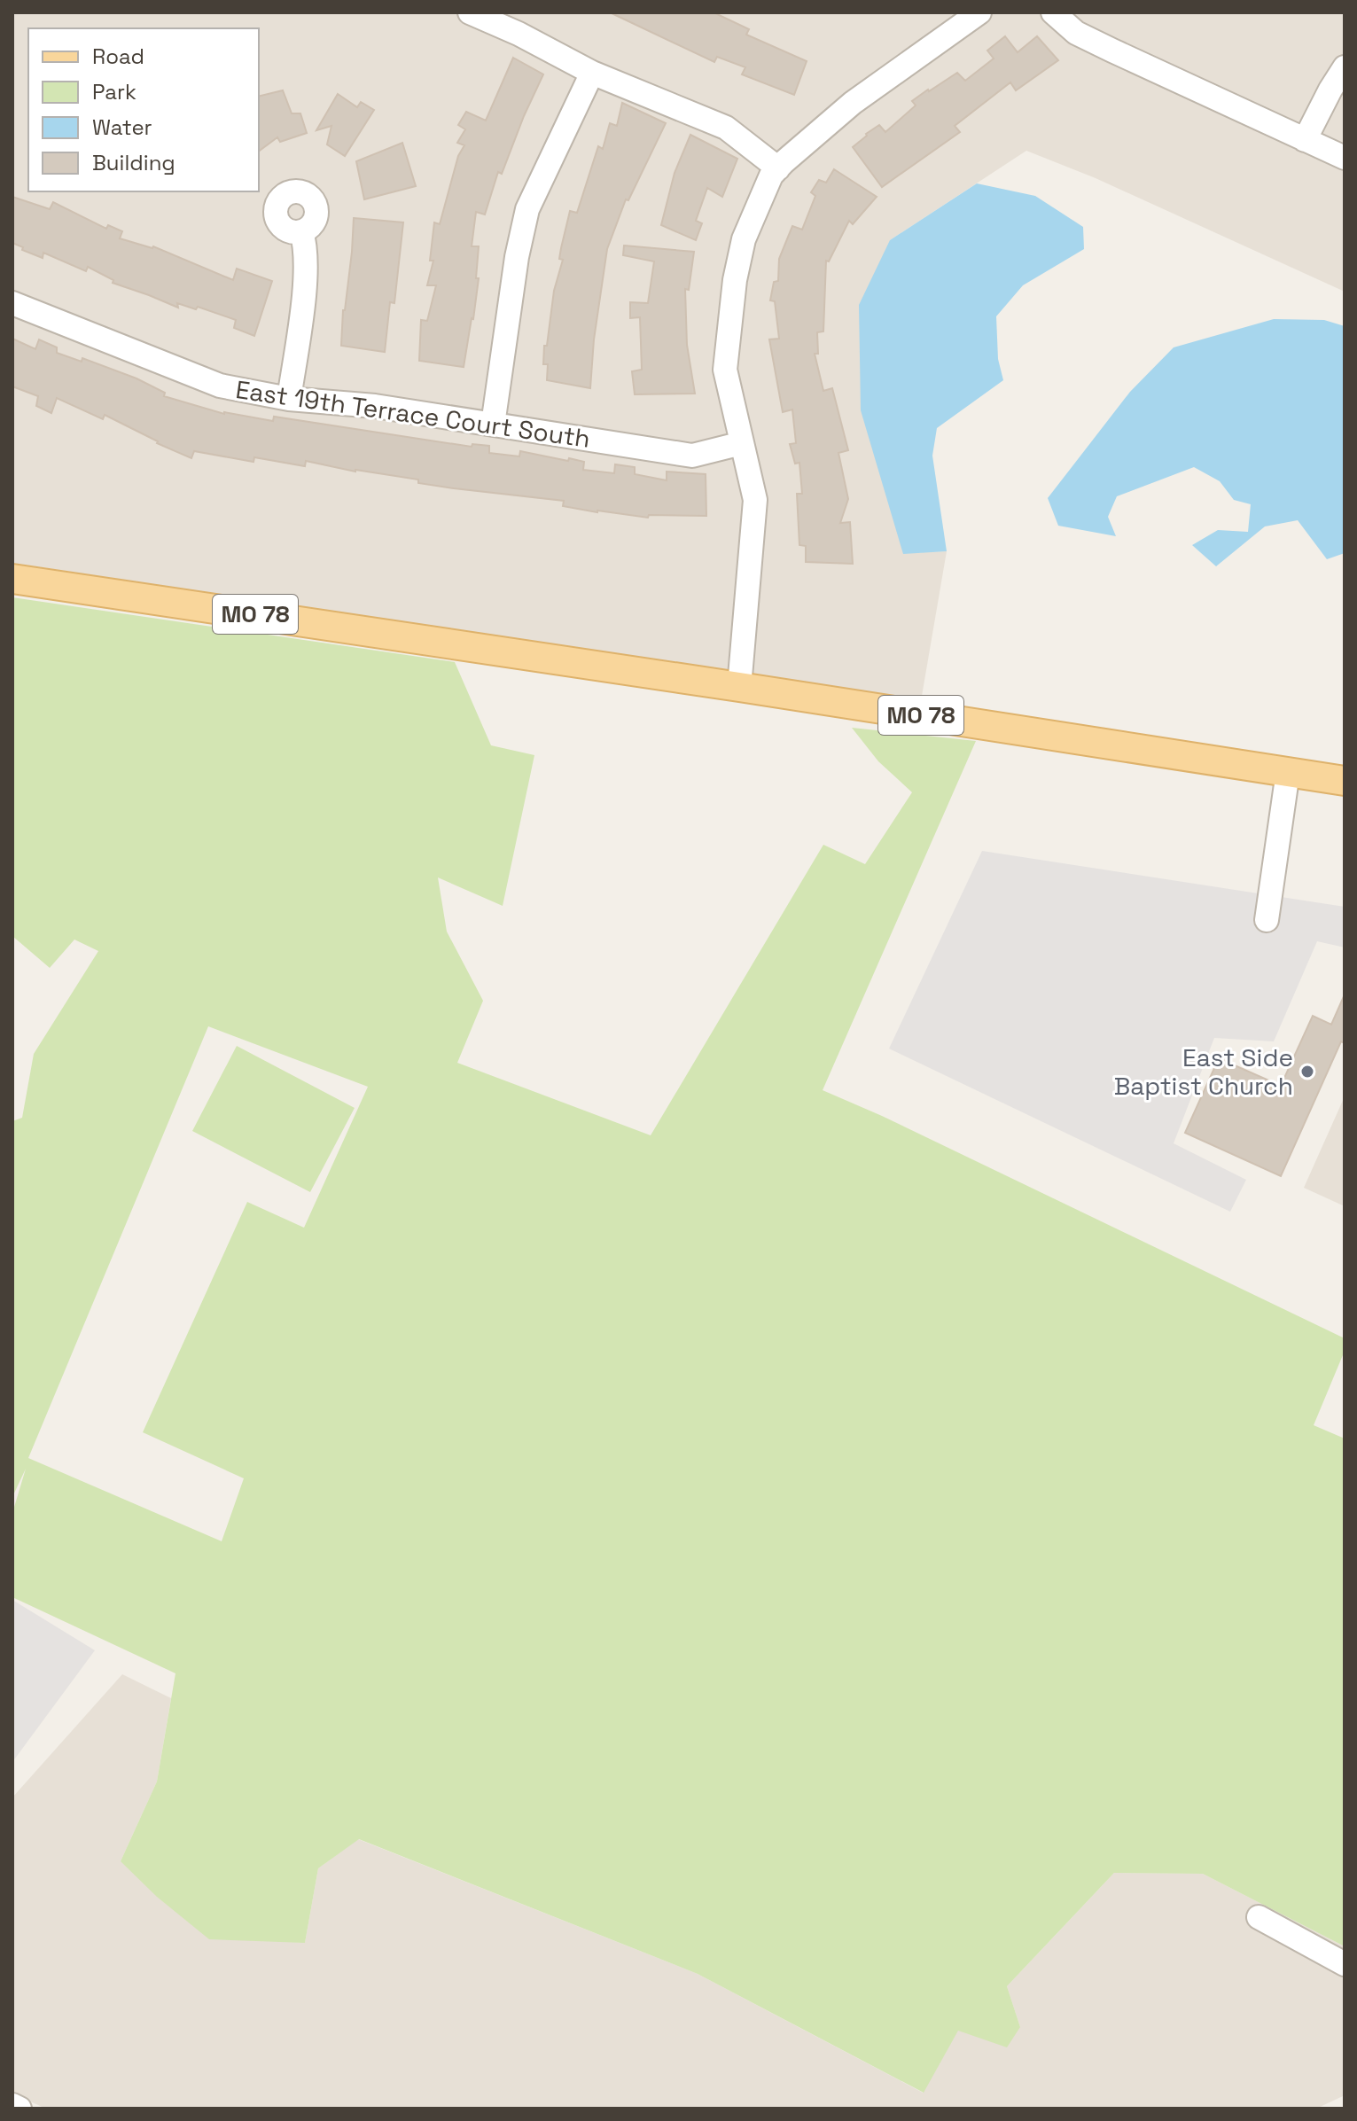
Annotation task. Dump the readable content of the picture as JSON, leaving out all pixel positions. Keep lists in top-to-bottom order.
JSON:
{
  "streets": {
    "main road": ["MO 78"],
    "street": ["East 19th Terrace Court South"]
  },
  "places": ["East Side Baptist Church"],
  "legend": [
    "Road",
    "Park",
    "Water",
    "Building"
  ]
}
